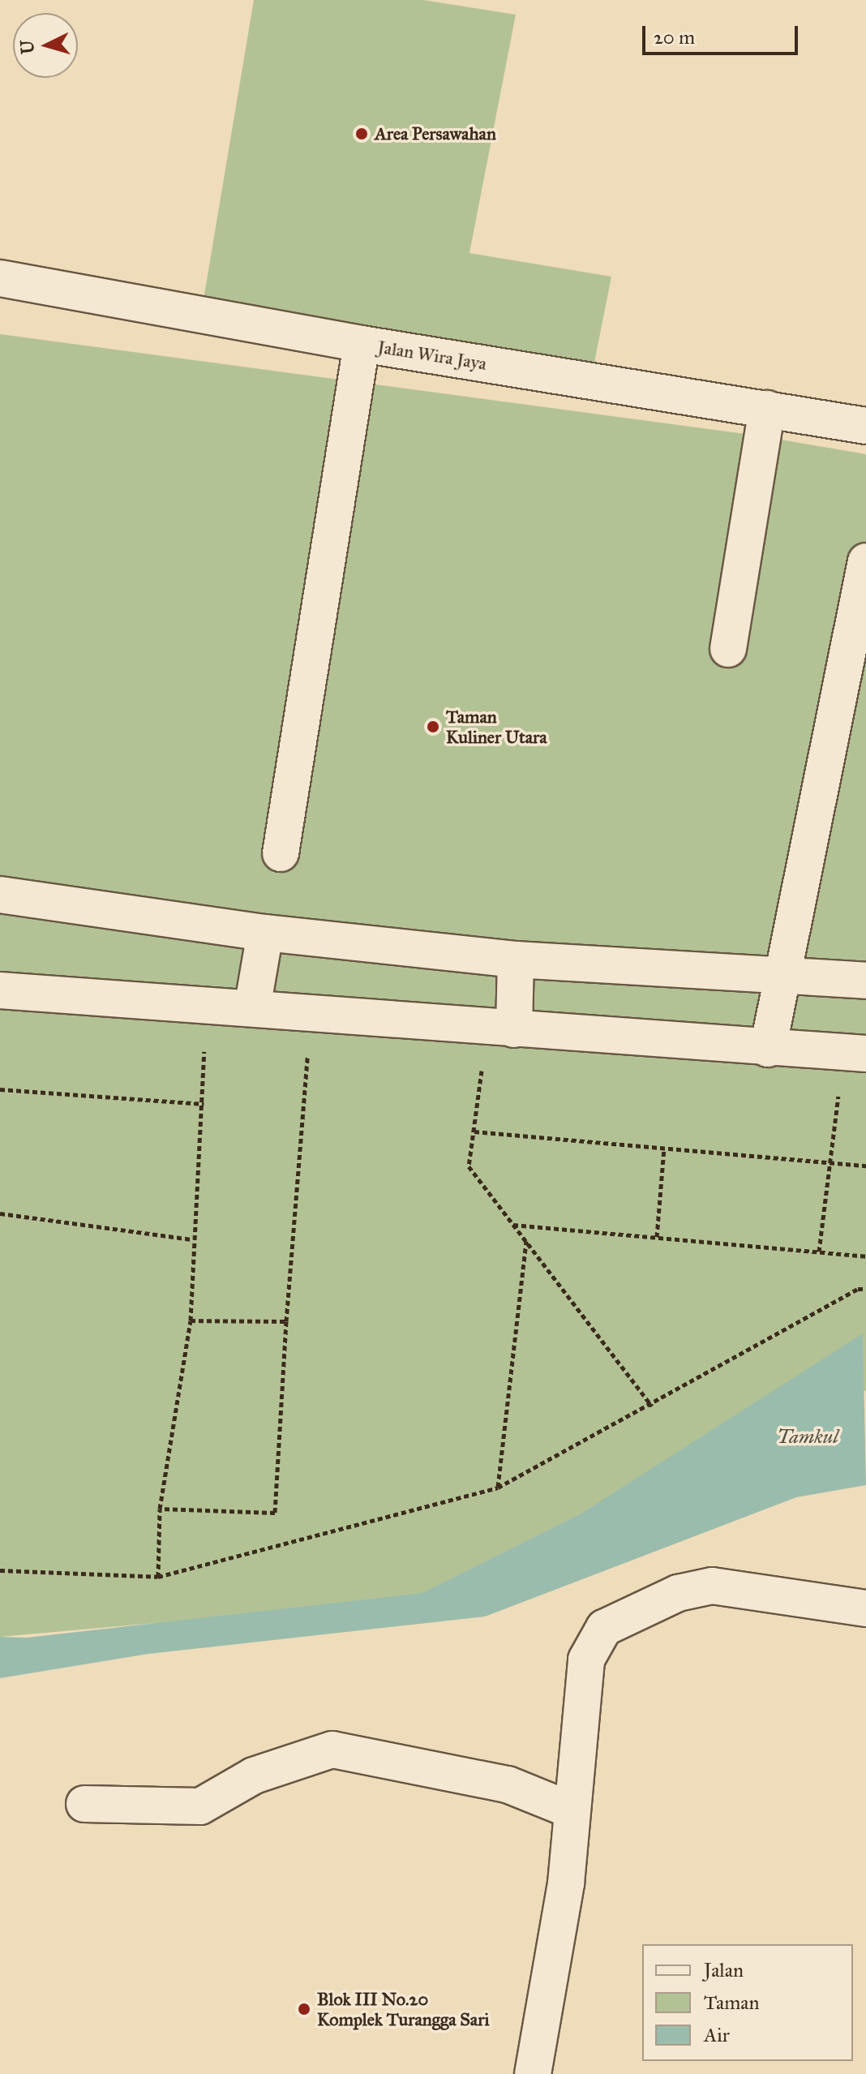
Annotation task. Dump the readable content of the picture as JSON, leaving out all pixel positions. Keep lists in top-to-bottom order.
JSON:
{
  "streets": {
    "street": ["Jalan Wira Jaya"]
  },
  "water": ["Tamkul"],
  "places": ["Area Persawahan", "Taman Kuliner Utara", "Blok III No.20 Komplek Turangga Sari"],
  "legend": ["Jalan", "Taman", "Air"],
  "scale_bar": "20 m",
  "north": "left"
}
